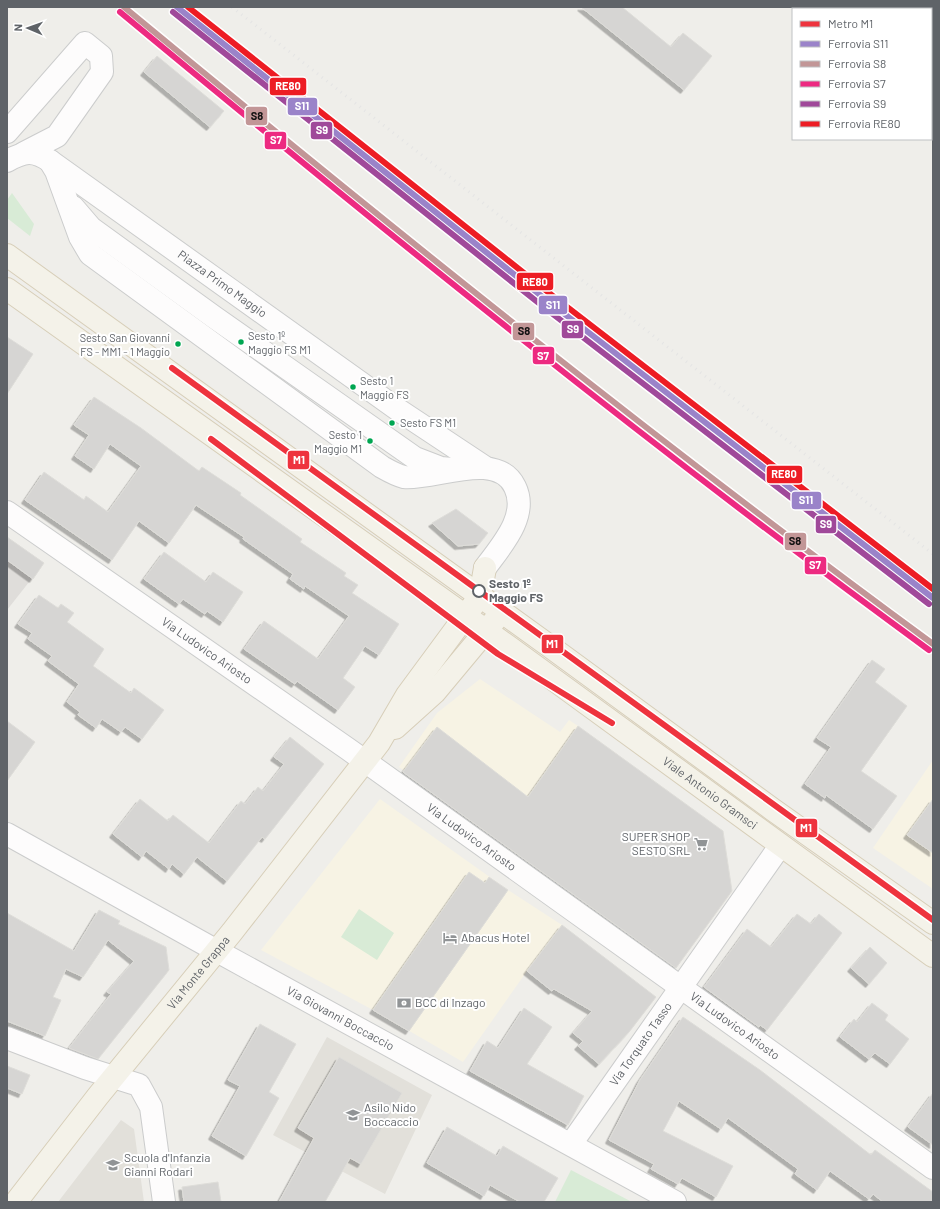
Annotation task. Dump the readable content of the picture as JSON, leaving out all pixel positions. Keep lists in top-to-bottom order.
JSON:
{
  "streets": {
    "main road": ["Viale Antonio Gramsci", "Via Monte Grappa"],
    "street": [
      "Piazza Primo Maggio",
      "Via Ludovico Ariosto",
      "Via Giovanni Boccaccio",
      "Via Torquato Tasso"
    ]
  },
  "crossings": [
    ["Via Ludovico Ariosto", "Via Monte Grappa"],
    ["Via Ludovico Ariosto", "Via Torquato Tasso"],
    ["Viale Antonio Gramsci", "Via Torquato Tasso"],
    ["Via Monte Grappa", "Via Giovanni Boccaccio"],
    ["Via Giovanni Boccaccio", "Via Torquato Tasso"]
  ],
  "places": {
    "other": [
      "Sesto 1º Maggio FS M1",
      "Sesto San Giovanni FS - MM1 - 1 Maggio",
      "Sesto 1 Maggio FS",
      "Sesto FS M1",
      "Sesto 1 Maggio M1",
      "Sesto 1º Maggio FS"
    ],
    "supermarket": ["SUPER SHOP SESTO SRL"],
    "hotel": ["Abacus Hotel"],
    "bank": ["BCC di Inzago"],
    "school or university": ["Asilo Nido Boccaccio", "Scuola d'Infanzia Gianni Rodari"]
  },
  "lines": [
    "rail line S11",
    "rail line S8",
    "rail line RE80",
    "rail line S7",
    "rail line S9",
    "metro line M1"
  ],
  "legend": [
    "Metro M1",
    "Ferrovia S11",
    "Ferrovia S8",
    "Ferrovia S7",
    "Ferrovia S9",
    "Ferrovia RE80"
  ],
  "north": "left"
}
